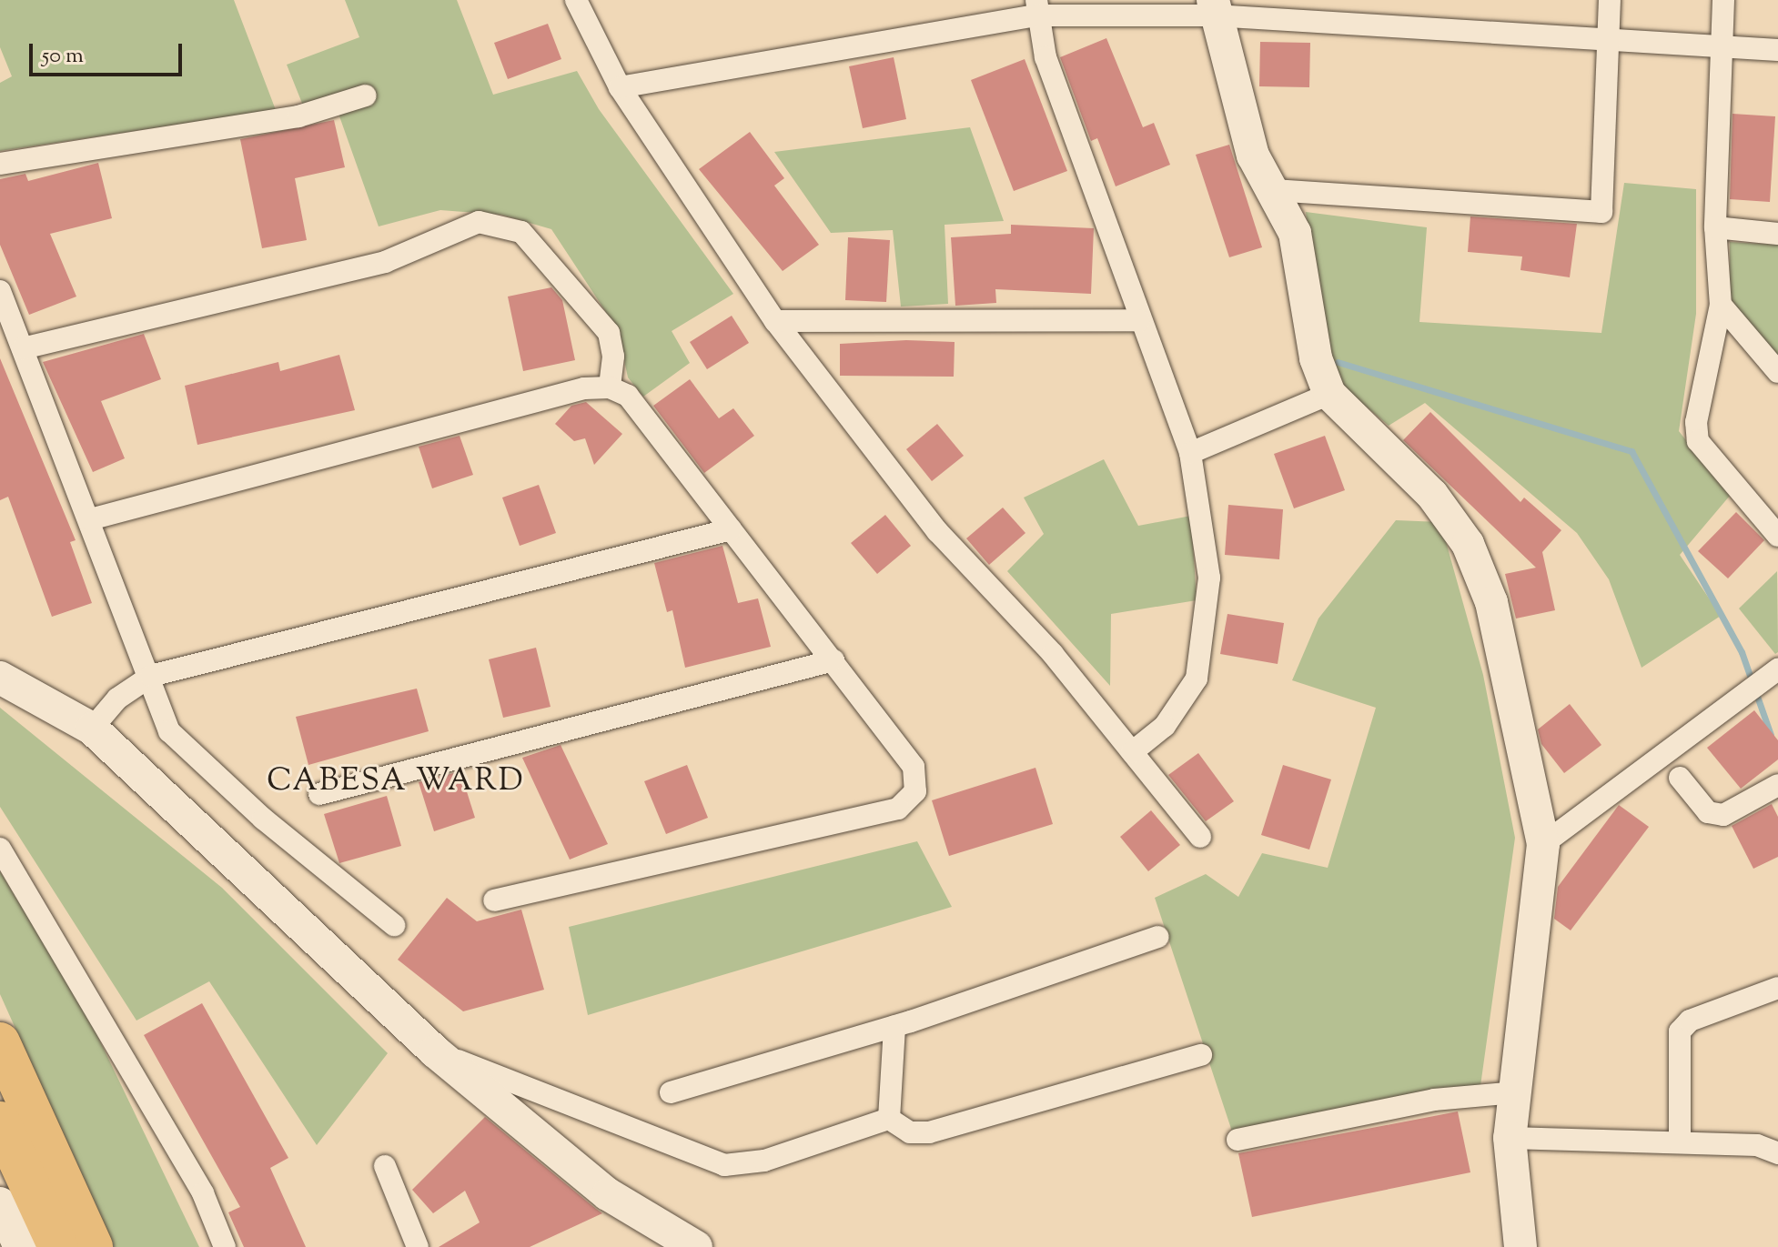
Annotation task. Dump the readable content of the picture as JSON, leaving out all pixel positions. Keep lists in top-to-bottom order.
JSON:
{
  "districts": ["CABESA WARD"],
  "scale_bar": "50 m"
}
